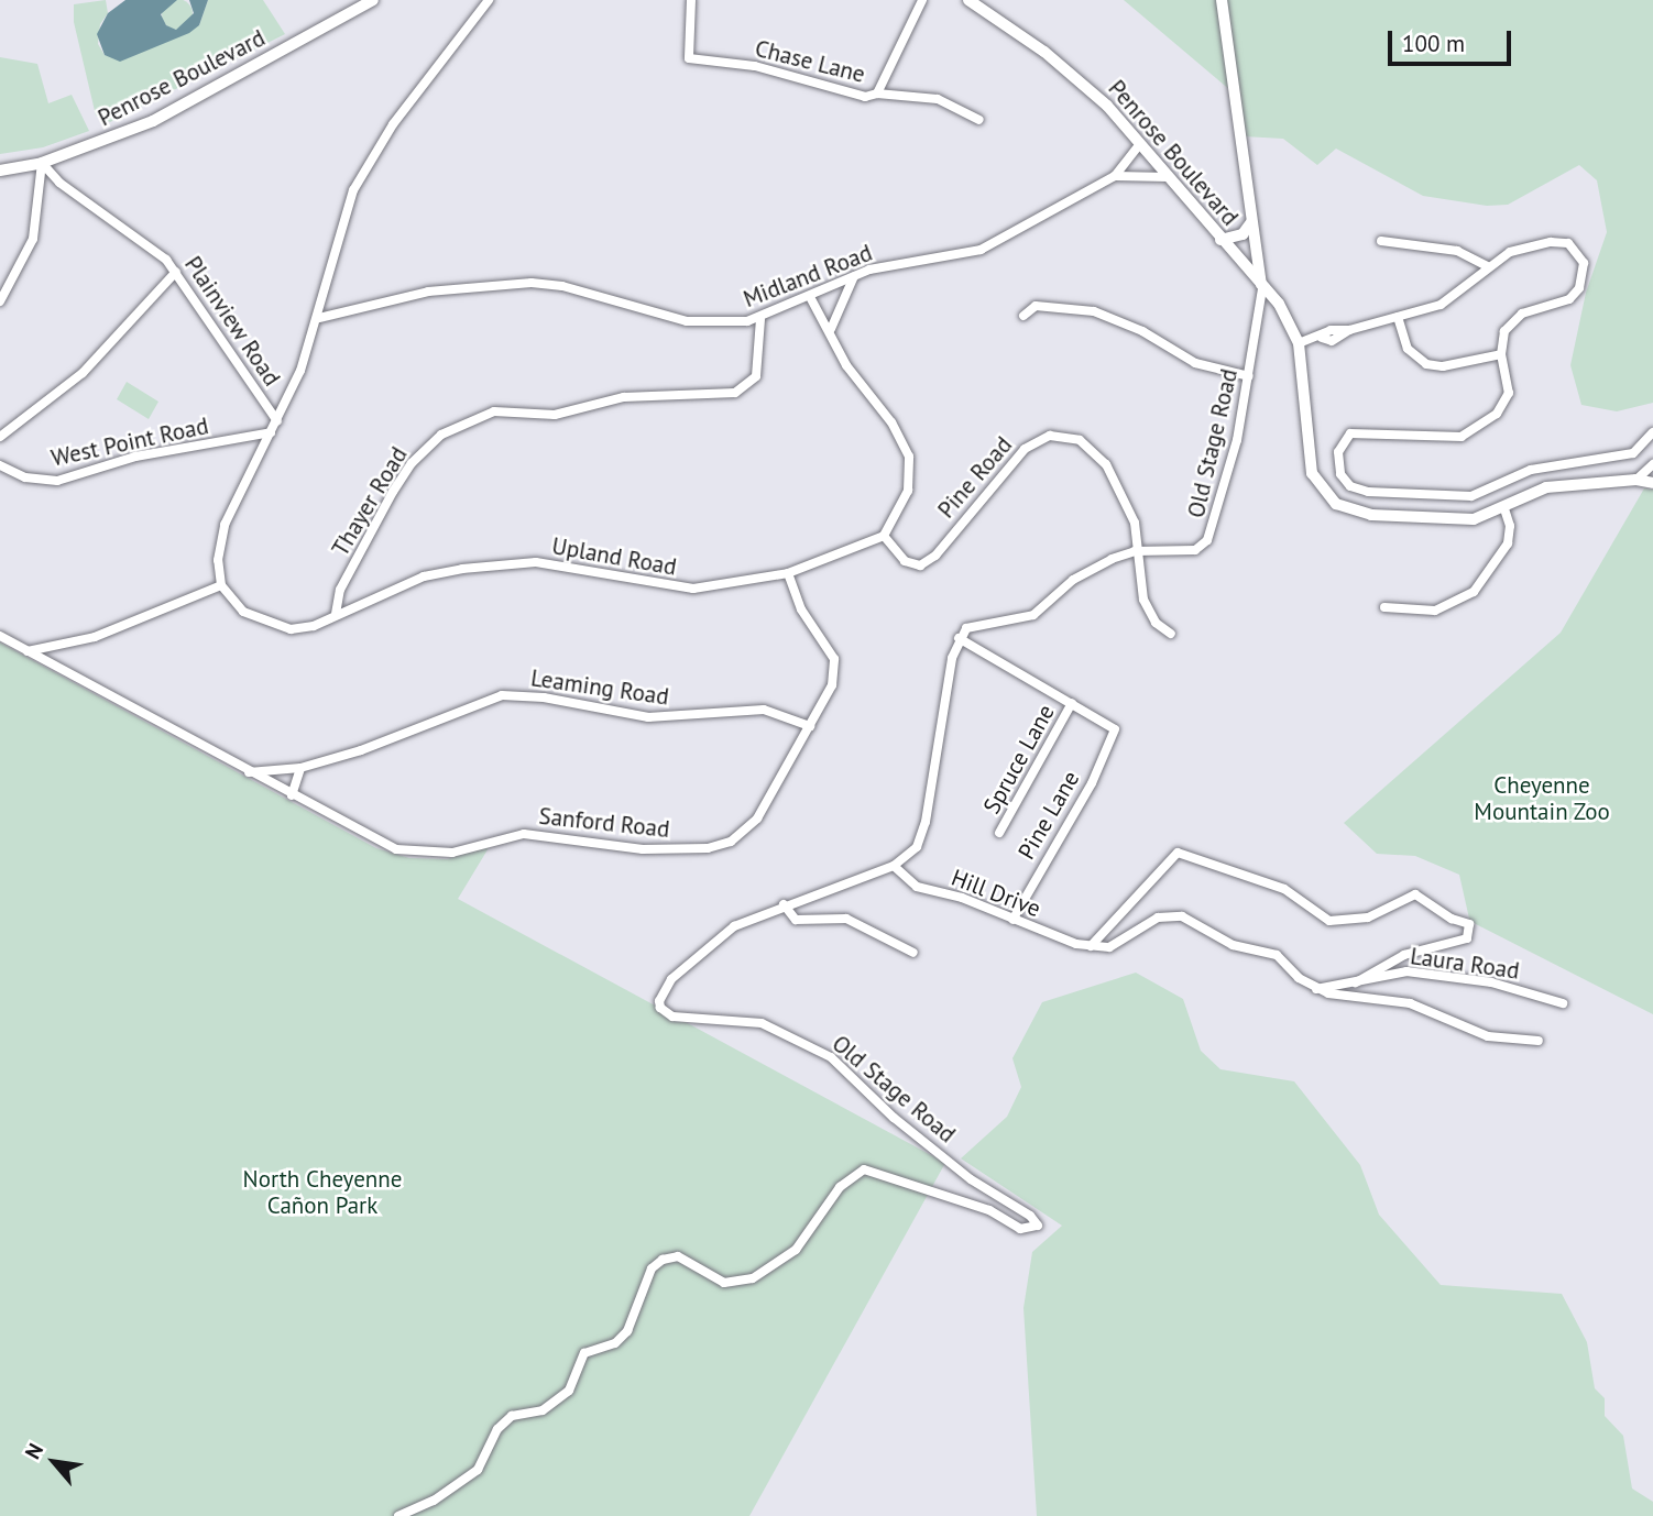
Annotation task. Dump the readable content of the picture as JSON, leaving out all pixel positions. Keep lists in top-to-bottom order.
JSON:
{
  "streets": {
    "street": [
      "Chase Lane",
      "Penrose Boulevard",
      "Midland Road",
      "Plainview Road",
      "West Point Road",
      "Old Stage Road",
      "Pine Road",
      "Thayer Road",
      "Upland Road",
      "Leaming Road",
      "Spruce Lane",
      "Pine Lane",
      "Sanford Road",
      "Hill Drive",
      "Laura Road"
    ]
  },
  "crossings": [
    ["Penrose Boulevard", "Midland Road"],
    ["Penrose Boulevard", "Plainview Road"],
    ["Penrose Boulevard", "Old Stage Road"],
    ["Midland Road", "Thayer Road"],
    ["Old Stage Road", "Pine Road"],
    ["Old Stage Road", "Hill Drive"],
    ["Pine Road", "Upland Road"],
    ["Thayer Road", "Upland Road"],
    ["Upland Road", "Sanford Road"],
    ["Leaming Road", "Sanford Road"],
    ["Spruce Lane", "Pine Lane"],
    ["Pine Lane", "Hill Drive"]
  ],
  "parks": ["Cheyenne Mountain Zoo", "North Cheyenne Cañon Park"],
  "scale_bar": "100 m",
  "north": "top left"
}
